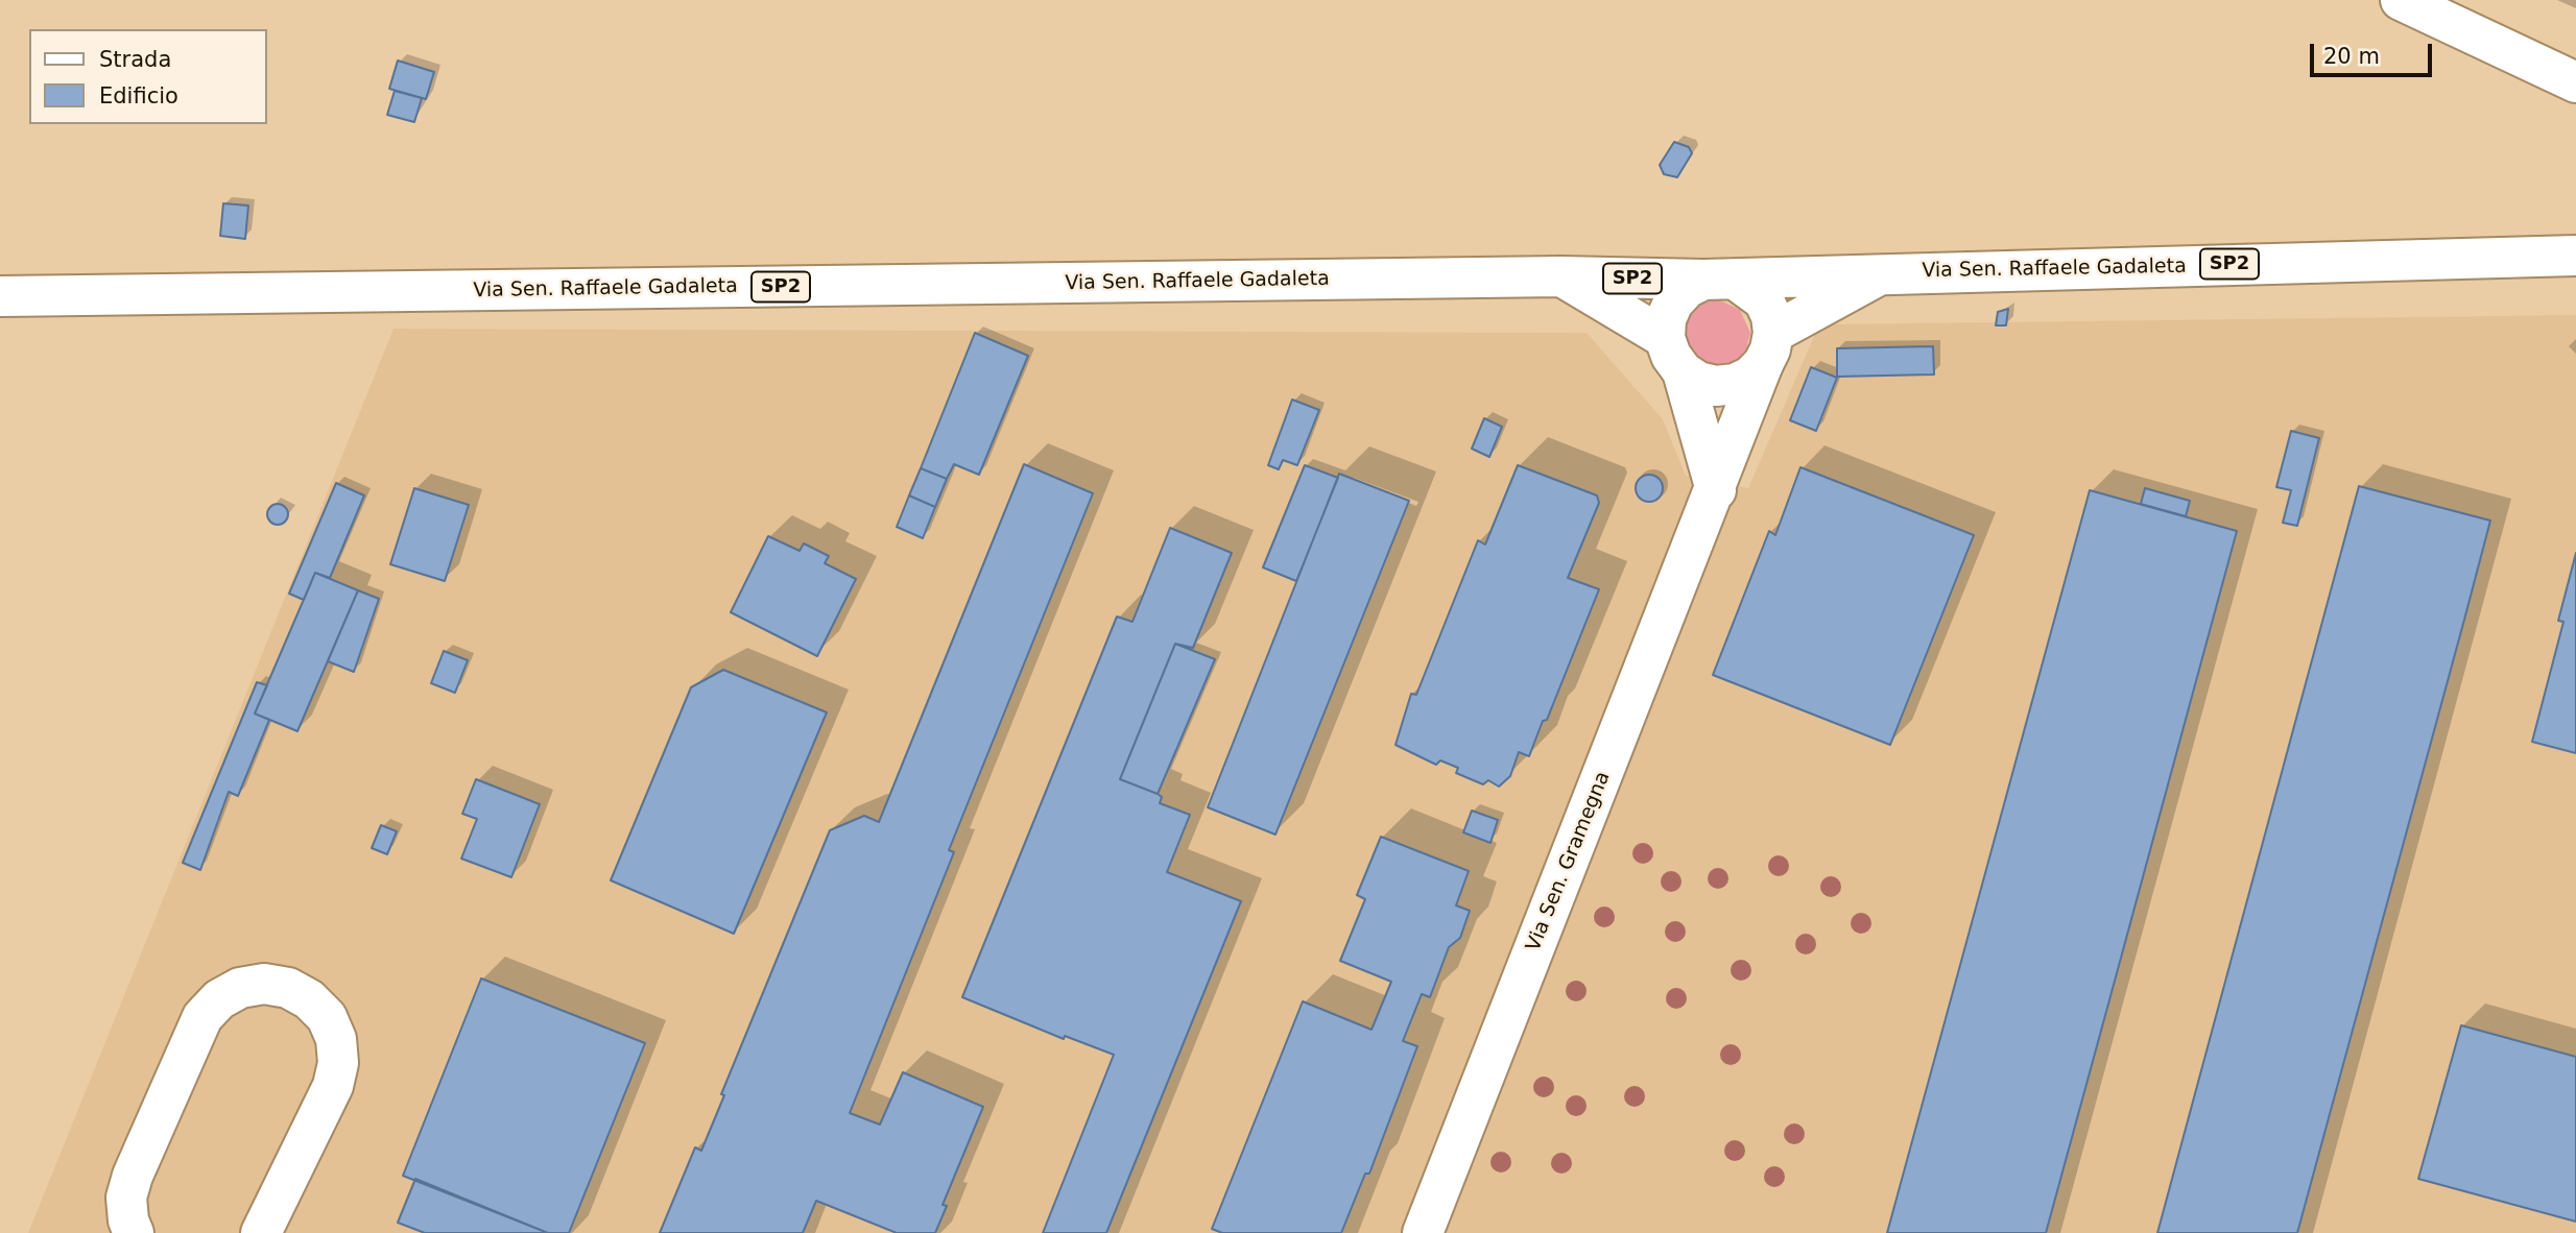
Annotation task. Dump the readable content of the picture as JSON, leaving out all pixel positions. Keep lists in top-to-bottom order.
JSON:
{
  "streets": {
    "main road": ["SP2", "Via Sen. Raffaele Gadaleta", "Via Sen. Gramegna"]
  },
  "crossings": [
    ["Via Sen. Raffaele Gadaleta", "Via Sen. Gramegna"]
  ],
  "legend": ["Strada", "Edificio"],
  "scale_bar": "20 m"
}
